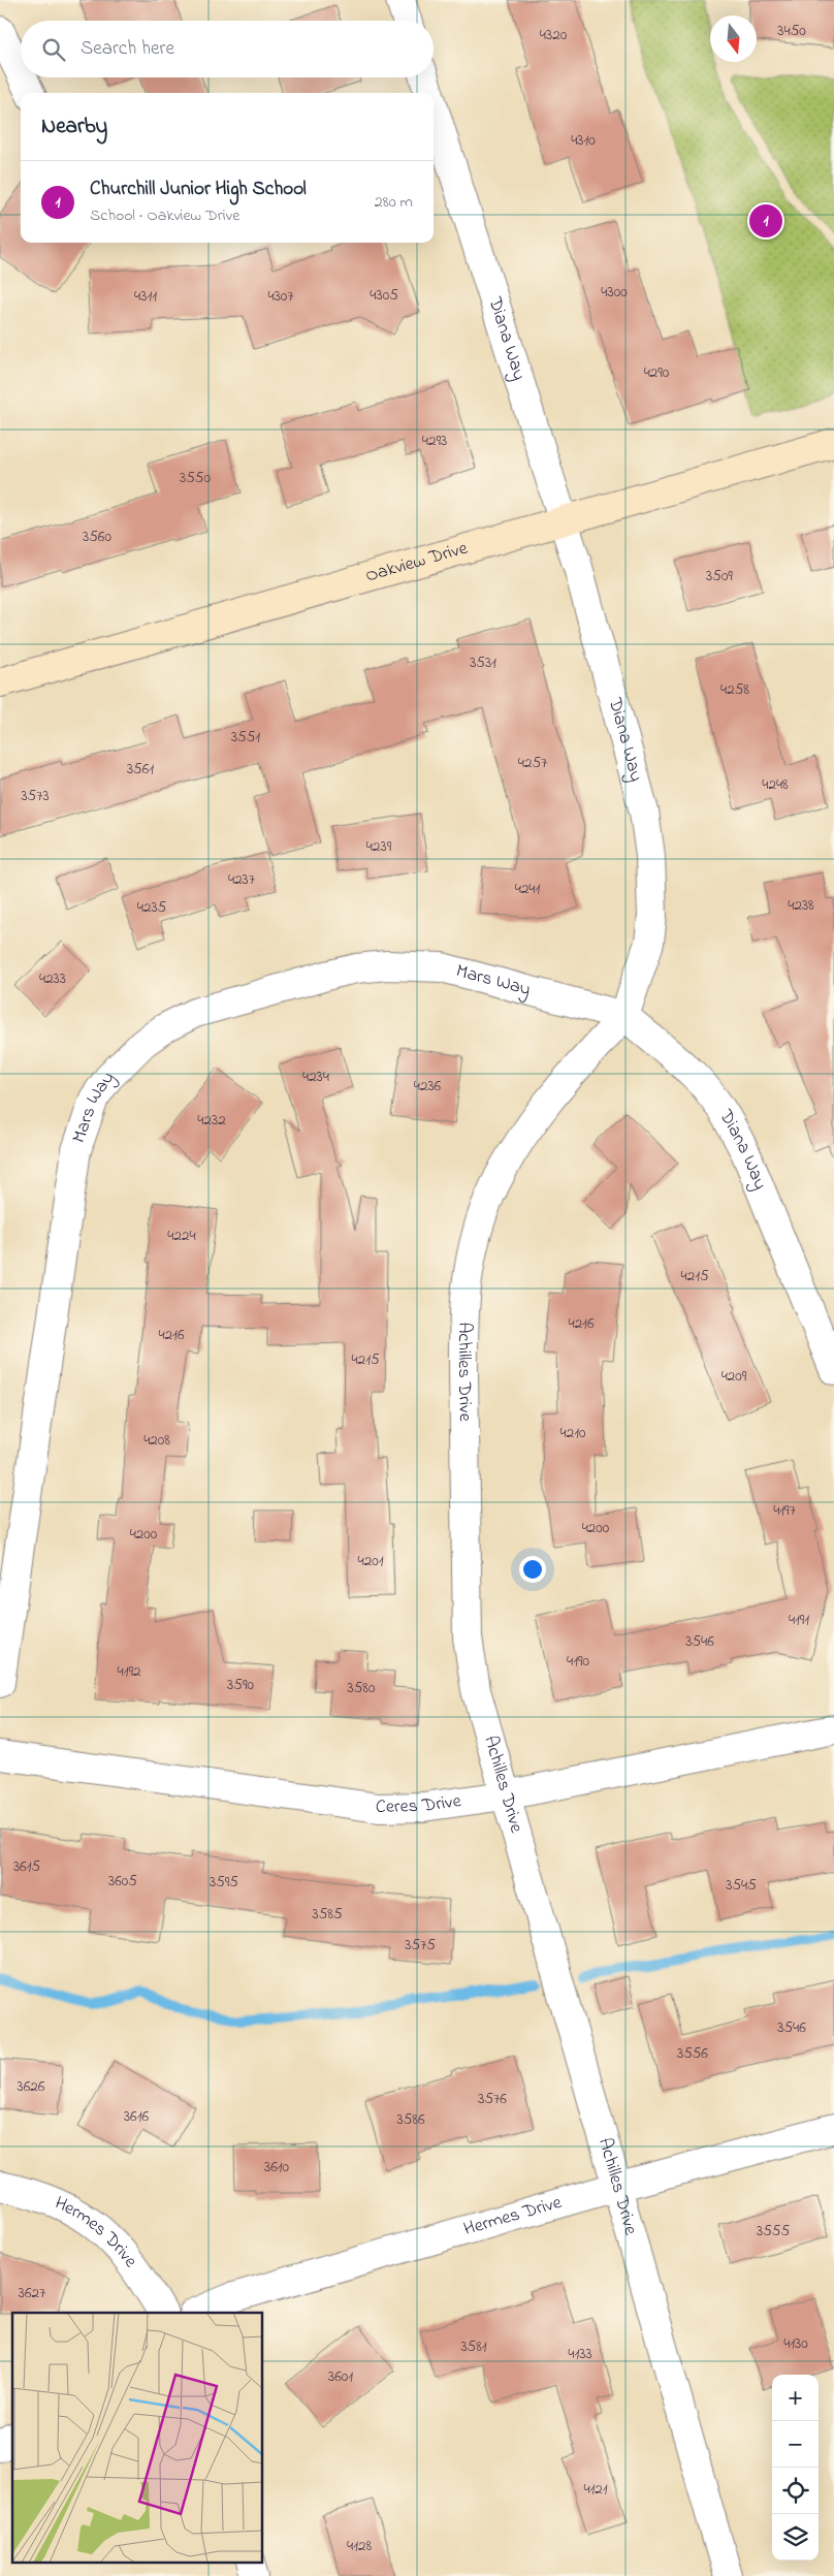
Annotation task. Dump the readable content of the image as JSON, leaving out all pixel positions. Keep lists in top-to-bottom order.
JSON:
{
  "streets": {
    "street": [
      "Diana Way",
      "Oakview Drive",
      "Mars Way",
      "Achilles Drive",
      "Ceres Drive",
      "Hermes Drive"
    ]
  },
  "crossings": [
    ["Diana Way", "Oakview Drive"],
    ["Diana Way", "Mars Way"],
    ["Diana Way", "Achilles Drive"],
    ["Mars Way", "Achilles Drive"],
    ["Achilles Drive", "Ceres Drive"],
    ["Achilles Drive", "Hermes Drive"]
  ],
  "house_numbers": [
    "3450",
    "4320",
    "4310",
    "4300",
    "4305",
    "4311",
    "4307",
    "4290",
    "4293",
    "3550",
    "3560",
    "3509",
    "3531",
    "4258",
    "3551",
    "4257",
    "3561",
    "4248",
    "3573",
    "4239",
    "4237",
    "4241",
    "4238",
    "4235",
    "4233",
    "4234",
    "4236",
    "4232",
    "4224",
    "4215",
    "4216",
    "4216",
    "4215",
    "4209",
    "4210",
    "4208",
    "4197",
    "4200",
    "4200",
    "4201",
    "4191",
    "3546",
    "4190",
    "4192",
    "3590",
    "3580",
    "3615",
    "3605",
    "3595",
    "3545",
    "3585",
    "3575",
    "3546",
    "3556",
    "3626",
    "3576",
    "3616",
    "3586",
    "3610",
    "3555",
    "3627",
    "4130",
    "3581",
    "4133",
    "3601",
    "4121",
    "4128"
  ],
  "north": "bottom",
  "page": {
    "search": "Search here",
    "heading": "Nearby",
    "list": [
      {
        "mark": "1",
        "name": "Churchill Junior High School",
        "note": "School · Oakview Drive",
        "value": "280 m"
      }
    ],
    "pins": "1",
    "map_buttons": ["+", "−"]
  }
}
